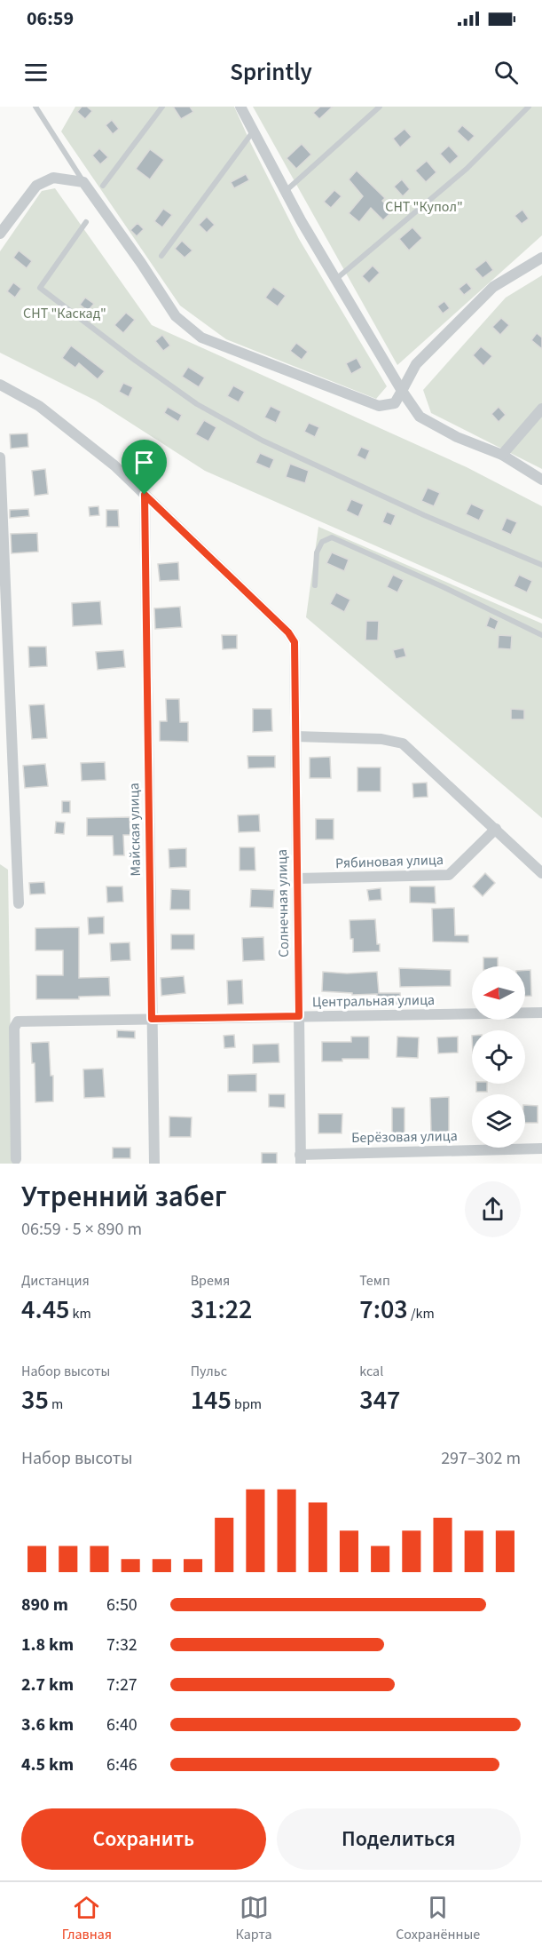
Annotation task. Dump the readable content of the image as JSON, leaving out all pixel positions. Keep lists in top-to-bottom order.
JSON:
{
  "streets": {
    "street": [
      "Майская улица",
      "Рябиновая улица",
      "Солнечная улица",
      "Центральная улица",
      "Берёзовая улица"
    ]
  },
  "crossings": [
    ["Майская улица", "Солнечная улица"],
    ["Майская улица", "Центральная улица"],
    ["Рябиновая улица", "Солнечная улица"],
    ["Солнечная улица", "Центральная улица"],
    ["Солнечная улица", "Берёзовая улица"]
  ],
  "parks": ["СНТ \"Купол\"", "СНТ \"Каскад\""],
  "north": "left",
  "page": {
    "status": "06:59",
    "header": "Sprintly",
    "heading": ["Утренний забег", "06:59 · 5 × 890 m"],
    "stats": [
      ["Дистанция", "4.45 km"],
      ["Время", "31:22"],
      ["Темп", "7:03 /km"],
      ["Набор высоты", "35 m"],
      ["Пульс", "145 bpm"],
      ["kcal", "347"]
    ],
    "chart": ["Набор высоты", "297–302 m"],
    "list": [
      {
        "name": "890 m",
        "note": "6:50"
      },
      {
        "name": "1.8 km",
        "note": "7:32"
      },
      {
        "name": "2.7 km",
        "note": "7:27"
      },
      {
        "name": "3.6 km",
        "note": "6:40"
      },
      {
        "name": "4.5 km",
        "note": "6:46"
      }
    ],
    "buttons": ["Сохранить", "Поделиться"],
    "tabs": ["Главная", "Карта", "Сохранённые"]
  }
}
